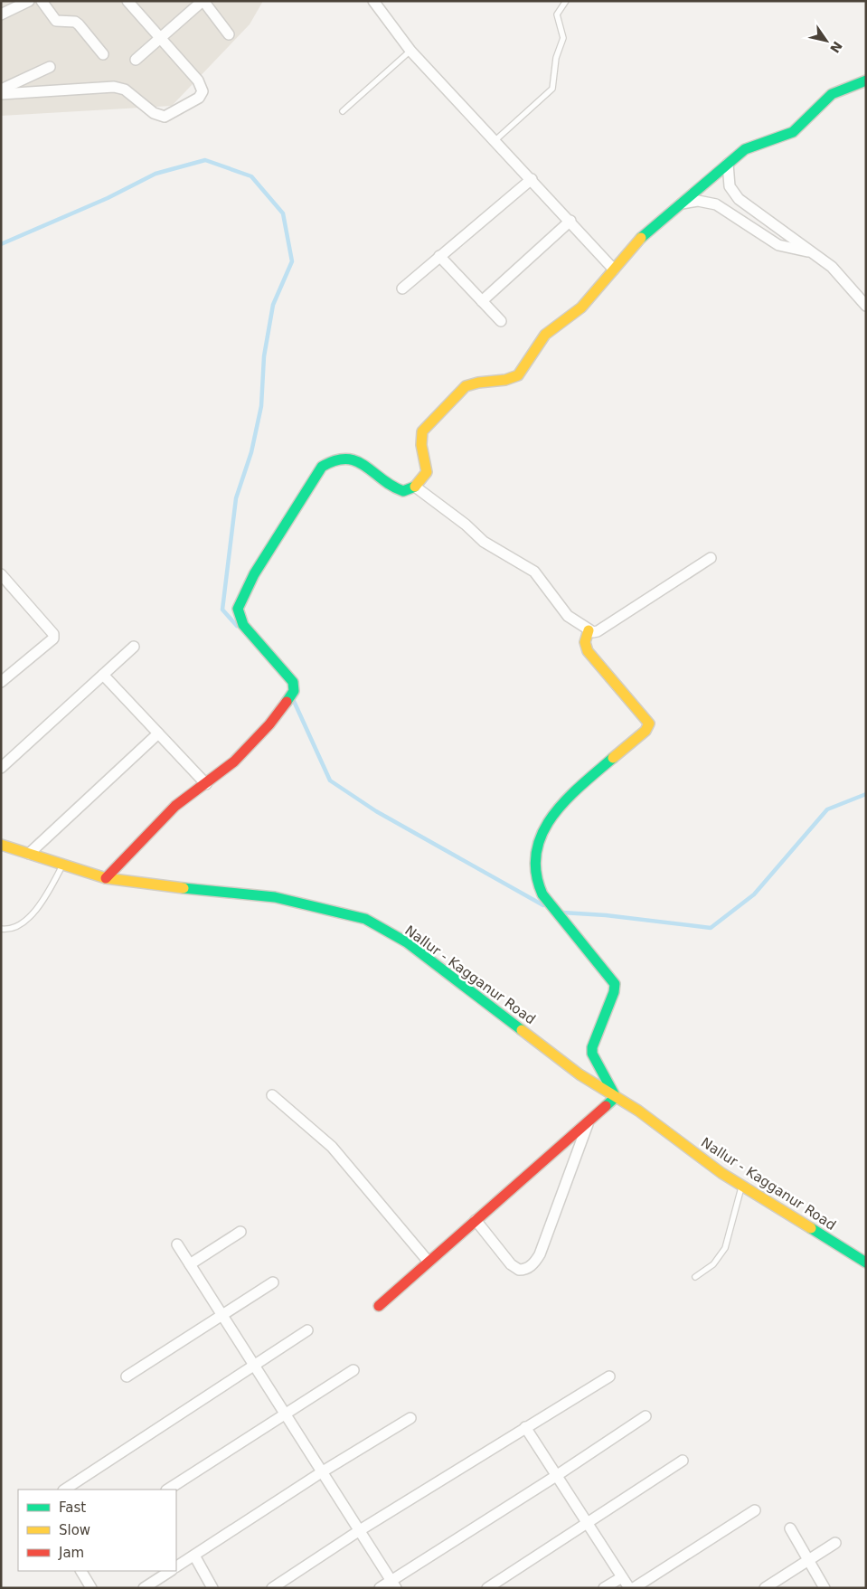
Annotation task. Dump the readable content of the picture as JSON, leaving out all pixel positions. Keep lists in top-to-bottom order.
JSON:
{
  "streets": {
    "street": ["Nallur - Kagganur Road"]
  },
  "legend": ["Fast", "Slow", "Jam"],
  "north": "bottom right"
}
